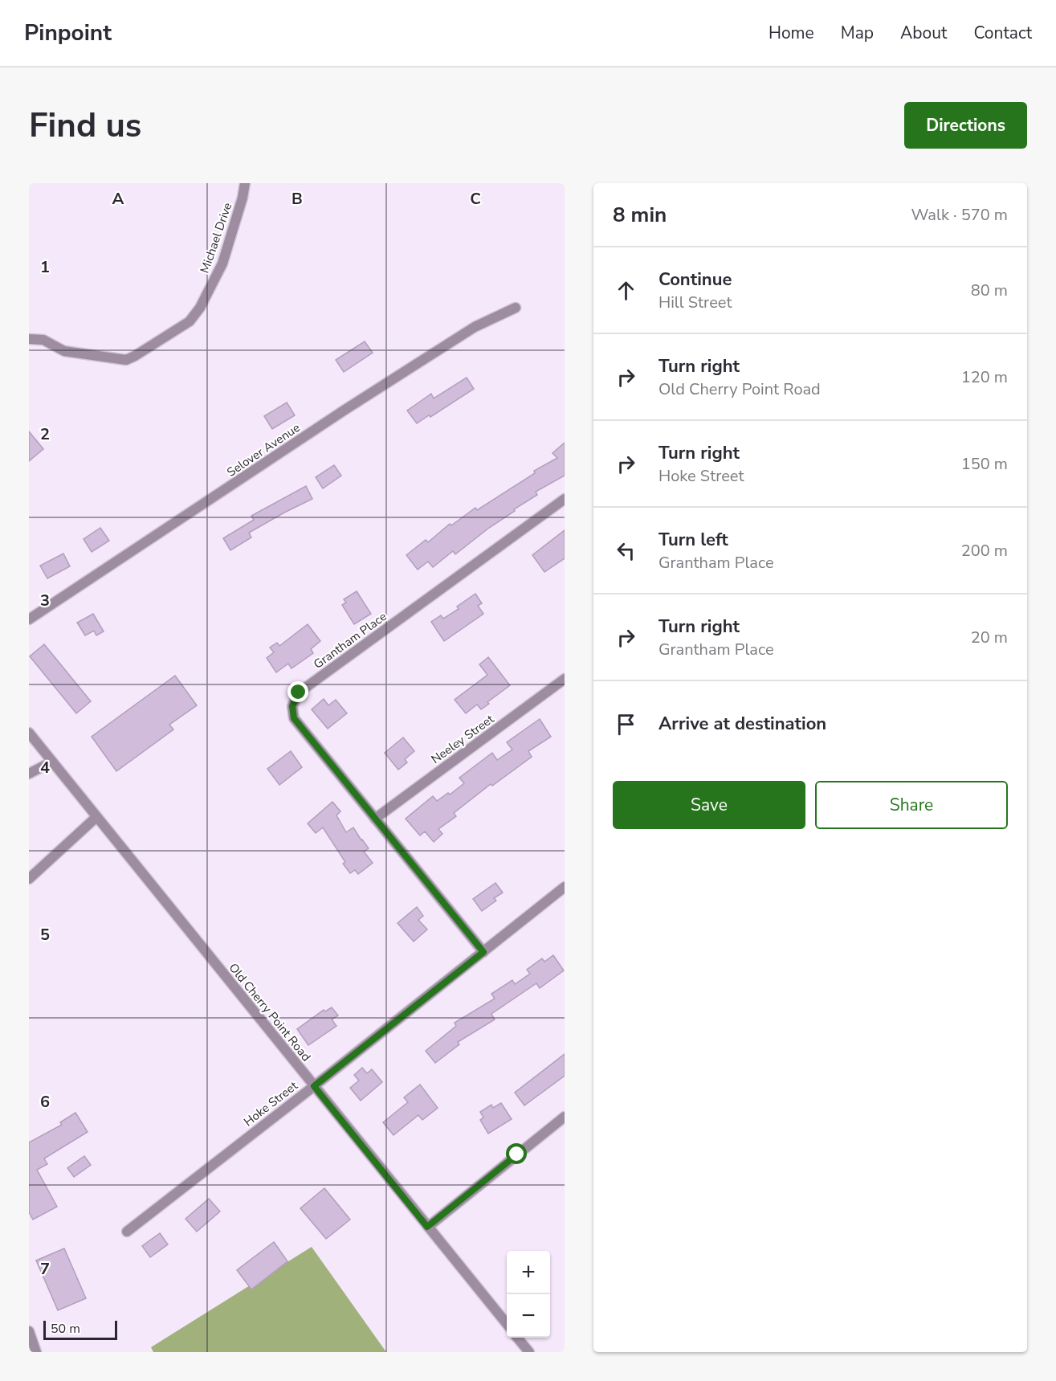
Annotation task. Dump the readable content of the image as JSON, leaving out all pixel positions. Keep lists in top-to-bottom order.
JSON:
{
  "streets": {
    "street": [
      "Michael Drive",
      "Selover Avenue",
      "Grantham Place",
      "Neeley Street",
      "Old Cherry Point Road",
      "Hoke Street"
    ]
  },
  "crossings": [
    ["Grantham Place", "Neeley Street"],
    ["Grantham Place", "Hoke Street"],
    ["Old Cherry Point Road", "Hoke Street"]
  ],
  "scale_bar": "50 m",
  "page": {
    "header": "Pinpoint",
    "nav": [
      "Home",
      "Map",
      "About",
      "Contact"
    ],
    "buttons": [
      "Directions",
      ["Save", "Share"]
    ],
    "title": "Find us",
    "heading": ["8 min", "Walk · 570 m"],
    "list": [
      ["Continue", "Hill Street", "80 m"],
      ["Turn right", "Old Cherry Point Road", "120 m"],
      ["Turn right", "Hoke Street", "150 m"],
      ["Turn left", "Grantham Place", "200 m"],
      ["Turn right", "Grantham Place", "20 m"],
      "Arrive at destination"
    ],
    "map_buttons": ["+", "−"],
    "scale": "50 m"
  },
  "grid": {
    "columns": ["A", "B", "C"],
    "rows": [
      "1",
      "2",
      "3",
      "4",
      "5",
      "6",
      "7"
    ]
  }
}
